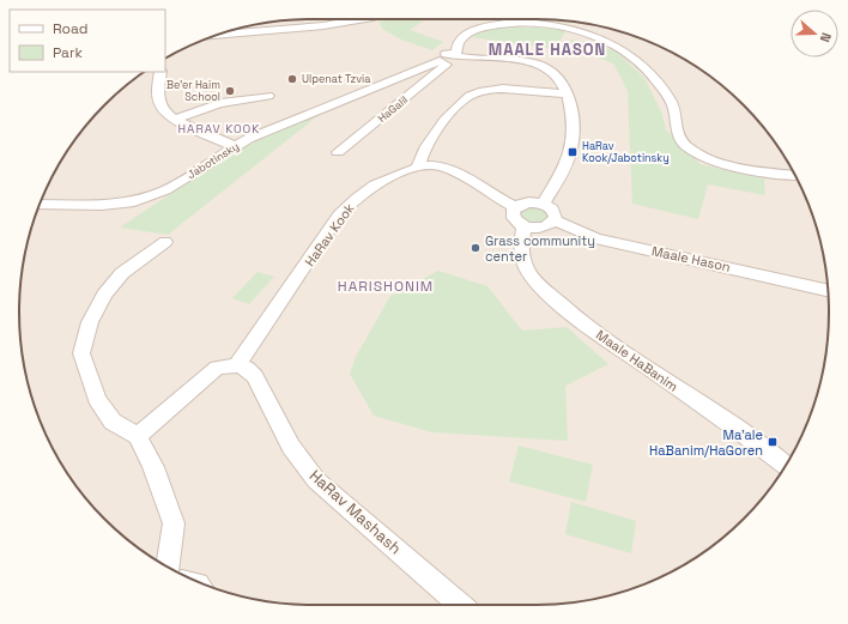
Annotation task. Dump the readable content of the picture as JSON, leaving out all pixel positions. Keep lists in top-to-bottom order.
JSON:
{
  "streets": {
    "street": [
      "HaGalil",
      "Jabotinsky",
      "HaRav Kook",
      "Maale Hason",
      "Maale HaBanim",
      "HaRav Mashash"
    ]
  },
  "crossings": [
    ["HaGalil", "Jabotinsky"],
    ["HaRav Kook", "HaRav Mashash"]
  ],
  "districts": ["MAALE HASON", "HARAV KOOK", "HARISHONIM"],
  "places": {
    "other": ["Ulpenat Tzvia", "Be'er Haim School", "Grass community center"],
    "transit": ["HaRav Kook/Jabotinsky", "Ma'ale HaBanim/HaGoren"]
  },
  "legend": ["Road", "Park"],
  "north": "right"
}
